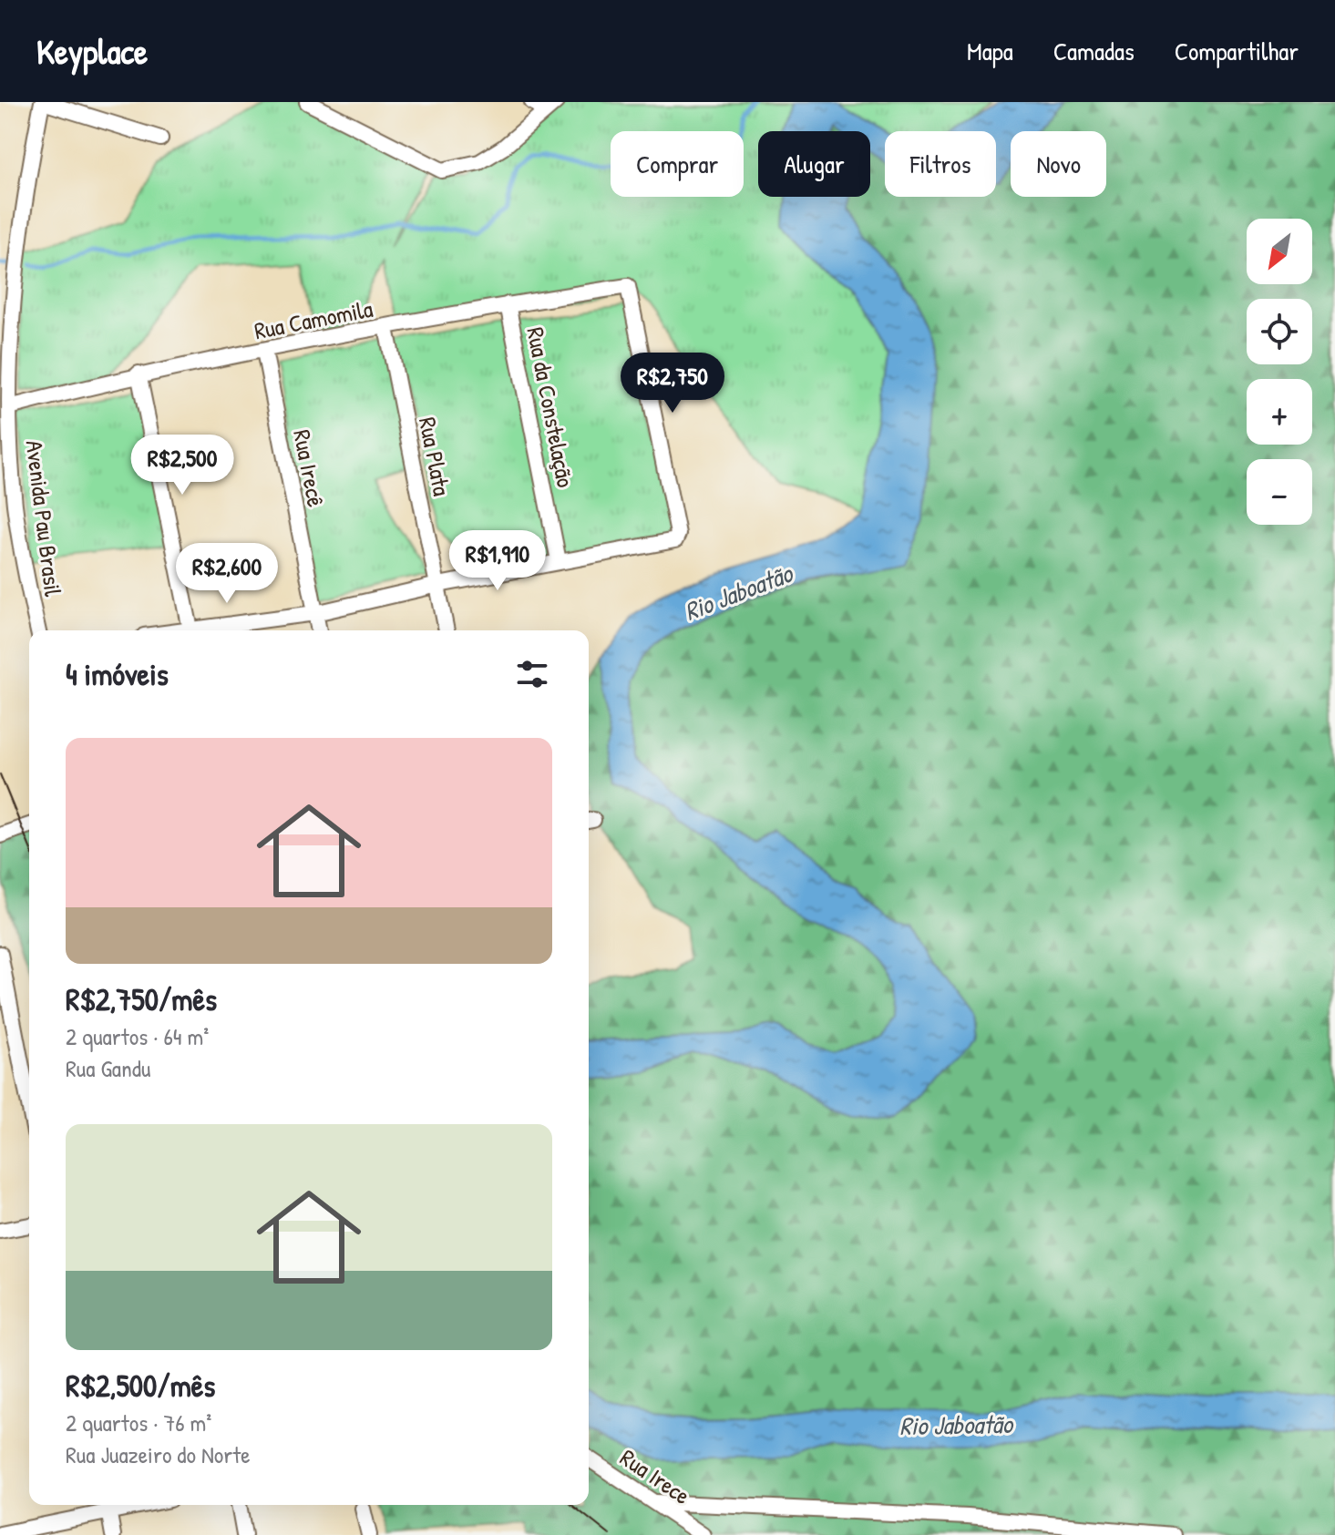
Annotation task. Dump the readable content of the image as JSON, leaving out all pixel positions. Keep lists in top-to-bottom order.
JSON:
{
  "streets": {
    "street": [
      "Rua Camomila",
      "Rua da Constelação",
      "Rua Plata",
      "Rua Irecê",
      "Avenida Pau Brasil",
      "Rua Irece"
    ]
  },
  "crossings": [
    ["Rua Camomila", "Rua da Constelação"],
    ["Rua Camomila", "Rua Plata"],
    ["Rua Camomila", "Rua Irecê"],
    ["Rua Camomila", "Avenida Pau Brasil"]
  ],
  "water": ["Rio Jaboatão"],
  "north": "bottom left",
  "page": {
    "header": "Keyplace",
    "nav": ["Mapa", "Camadas", "Compartilhar"],
    "chip": [
      "Comprar",
      "Alugar",
      "Filtros",
      "Novo"
    ],
    "map_buttons": ["+", "−"],
    "price": [
      "R$2,750",
      "R$2,500",
      "R$1,910",
      "R$2,600"
    ],
    "heading": "4 imóveis",
    "list": [
      {
        "name": "R$2,750/mês",
        "note": "2 quartos · 64 m² · Rua Gandu"
      },
      {
        "name": "R$2,500/mês",
        "note": "2 quartos · 76 m² · Rua Juazeiro do Norte"
      }
    ]
  }
}
